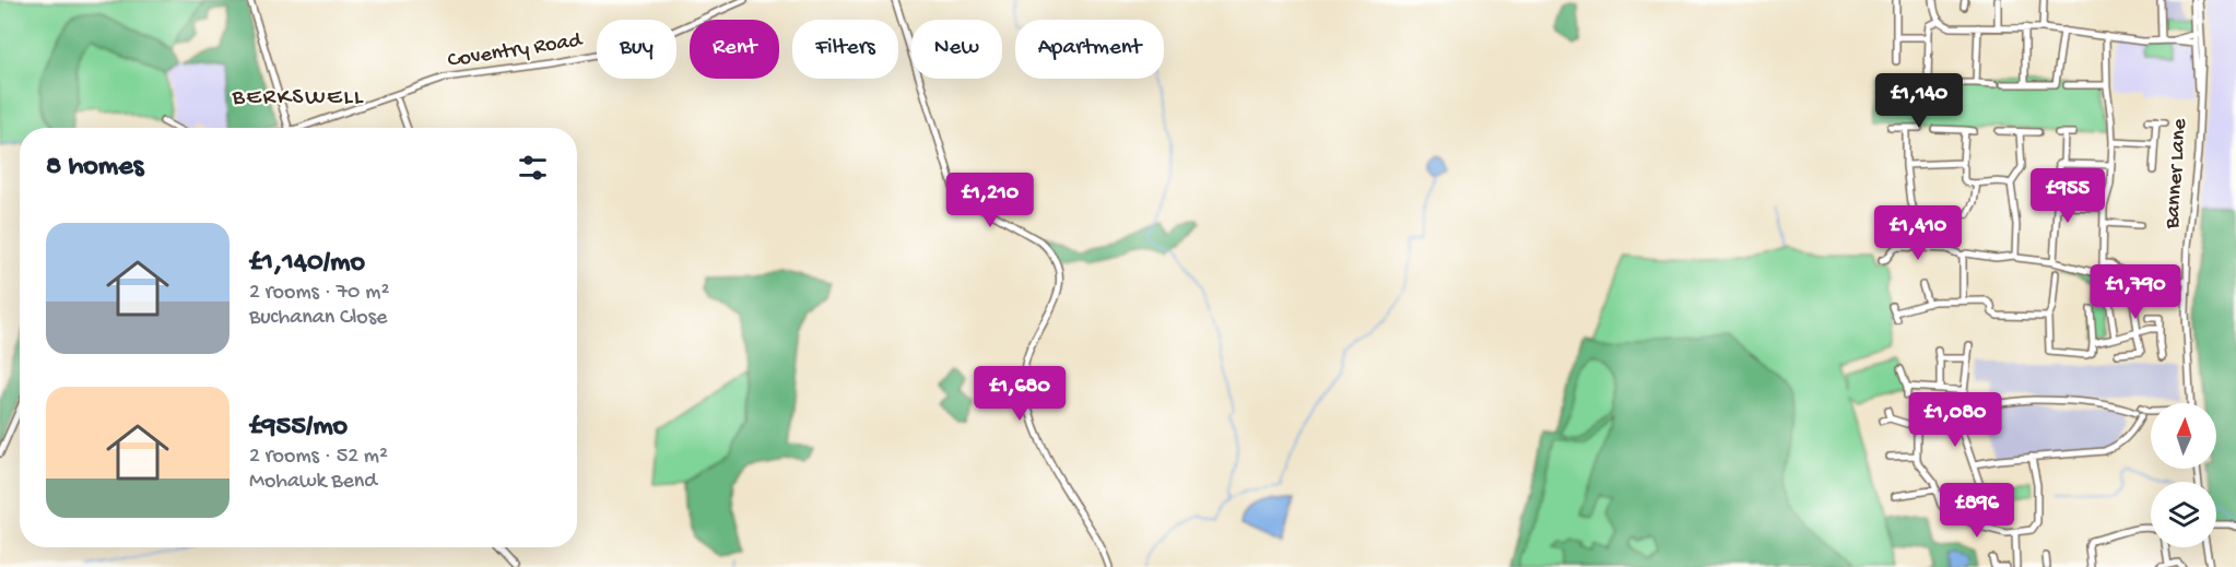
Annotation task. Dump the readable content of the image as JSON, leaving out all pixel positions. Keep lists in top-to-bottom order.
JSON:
{
  "streets": {
    "street": ["Coventry Road", "Banner Lane"]
  },
  "districts": ["BERKSWELL"],
  "north": "top",
  "page": {
    "chip": [
      "Buy",
      "Rent",
      "Filters",
      "New",
      "Apartment"
    ],
    "price": [
      "£1,140",
      "£955",
      "£1,210",
      "£1,410",
      "£1,790",
      "£1,680",
      "£1,080",
      "£896"
    ],
    "heading": "8 homes",
    "list": [
      {
        "name": "£1,140/mo",
        "note": "2 rooms · 70 m² · Buchanan Close"
      },
      {
        "name": "£955/mo",
        "note": "2 rooms · 52 m² · Mohawk Bend"
      }
    ]
  }
}
